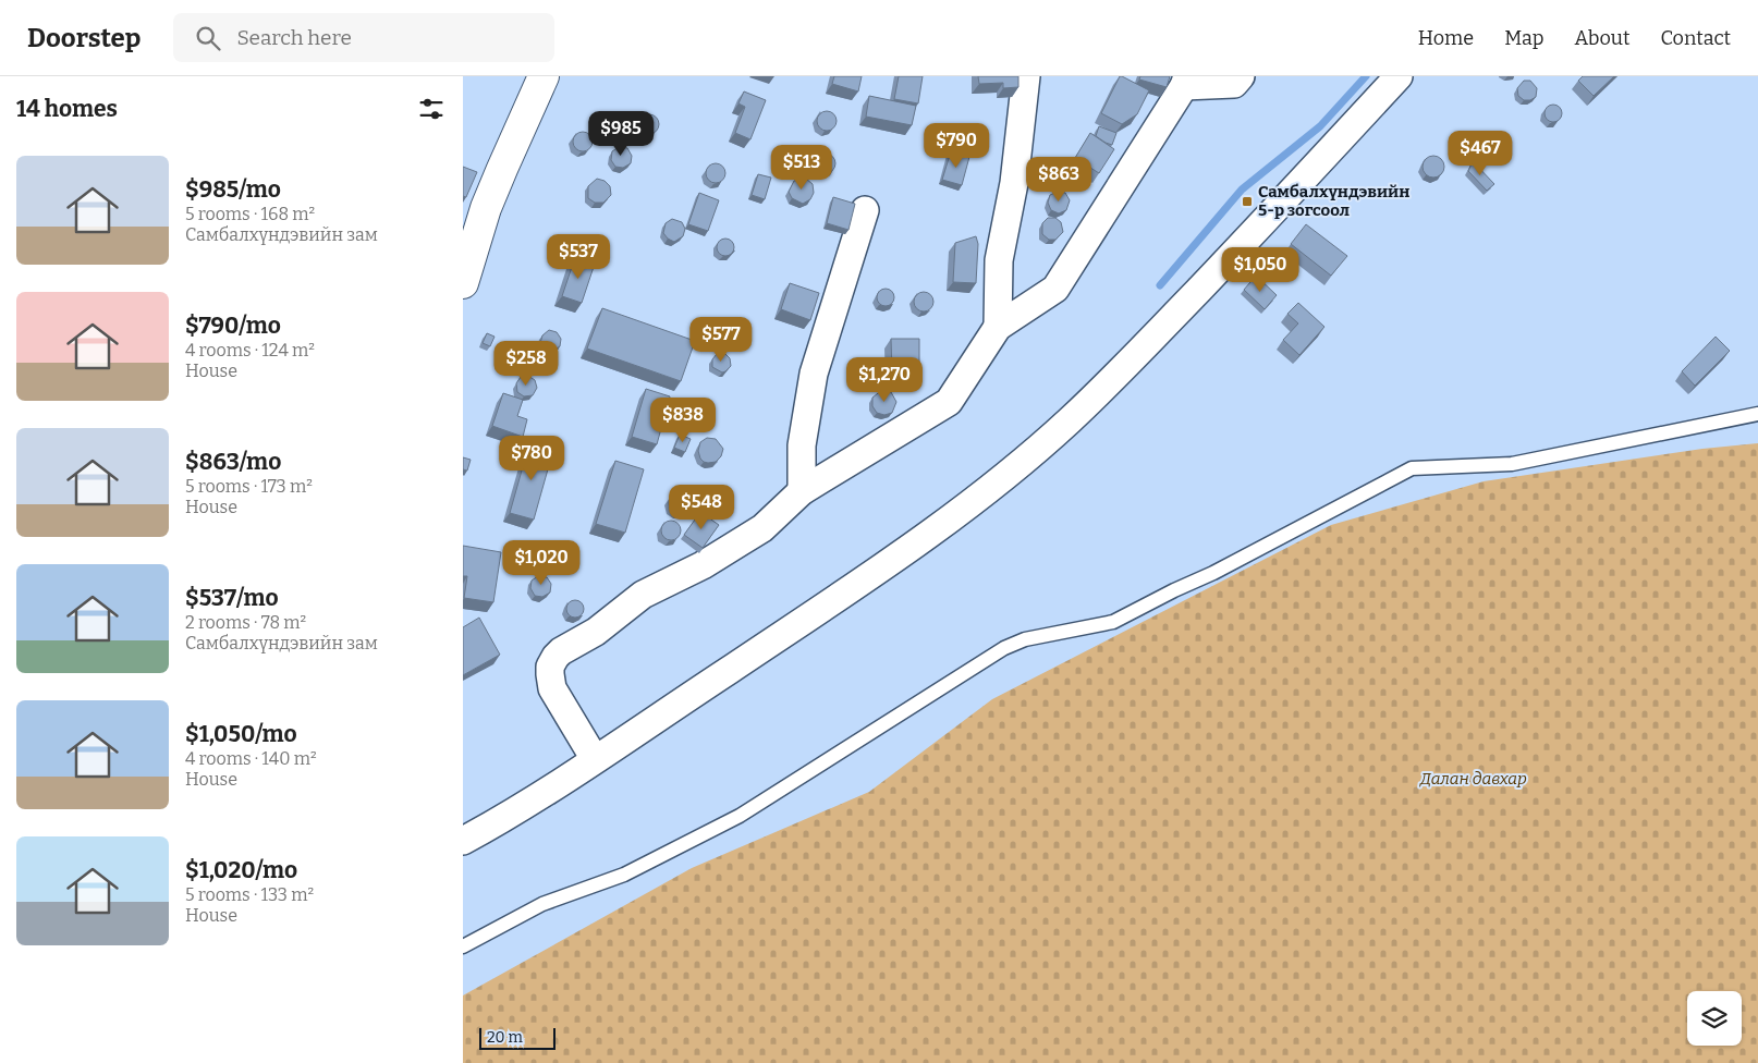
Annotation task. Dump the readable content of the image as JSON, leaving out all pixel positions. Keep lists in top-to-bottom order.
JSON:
{
  "parks": ["Далан давхар"],
  "places": {
    "transit": ["Самбалхүндэвийн 5-р зогсоол"]
  },
  "scale_bar": "20 m",
  "page": {
    "header": "Doorstep",
    "search": "Search here",
    "nav": [
      "Home",
      "Map",
      "About",
      "Contact"
    ],
    "heading": "14 homes",
    "price": [
      "$985",
      "$790",
      "$467",
      "$513",
      "$863",
      "$537",
      "$1,050",
      "$577",
      "$258",
      "$1,270",
      "$838",
      "$780",
      "$548",
      "$1,020"
    ],
    "list": [
      {
        "name": "$985/mo",
        "note": "5 rooms · 168 m² · Самбалхүндэвийн зам"
      },
      {
        "name": "$790/mo",
        "note": "4 rooms · 124 m² · House"
      },
      {
        "name": "$863/mo",
        "note": "5 rooms · 173 m² · House"
      },
      {
        "name": "$537/mo",
        "note": "2 rooms · 78 m² · Самбалхүндэвийн зам"
      },
      {
        "name": "$1,050/mo",
        "note": "4 rooms · 140 m² · House"
      },
      {
        "name": "$1,020/mo",
        "note": "5 rooms · 133 m² · House"
      }
    ],
    "scale": "20 m"
  }
}
